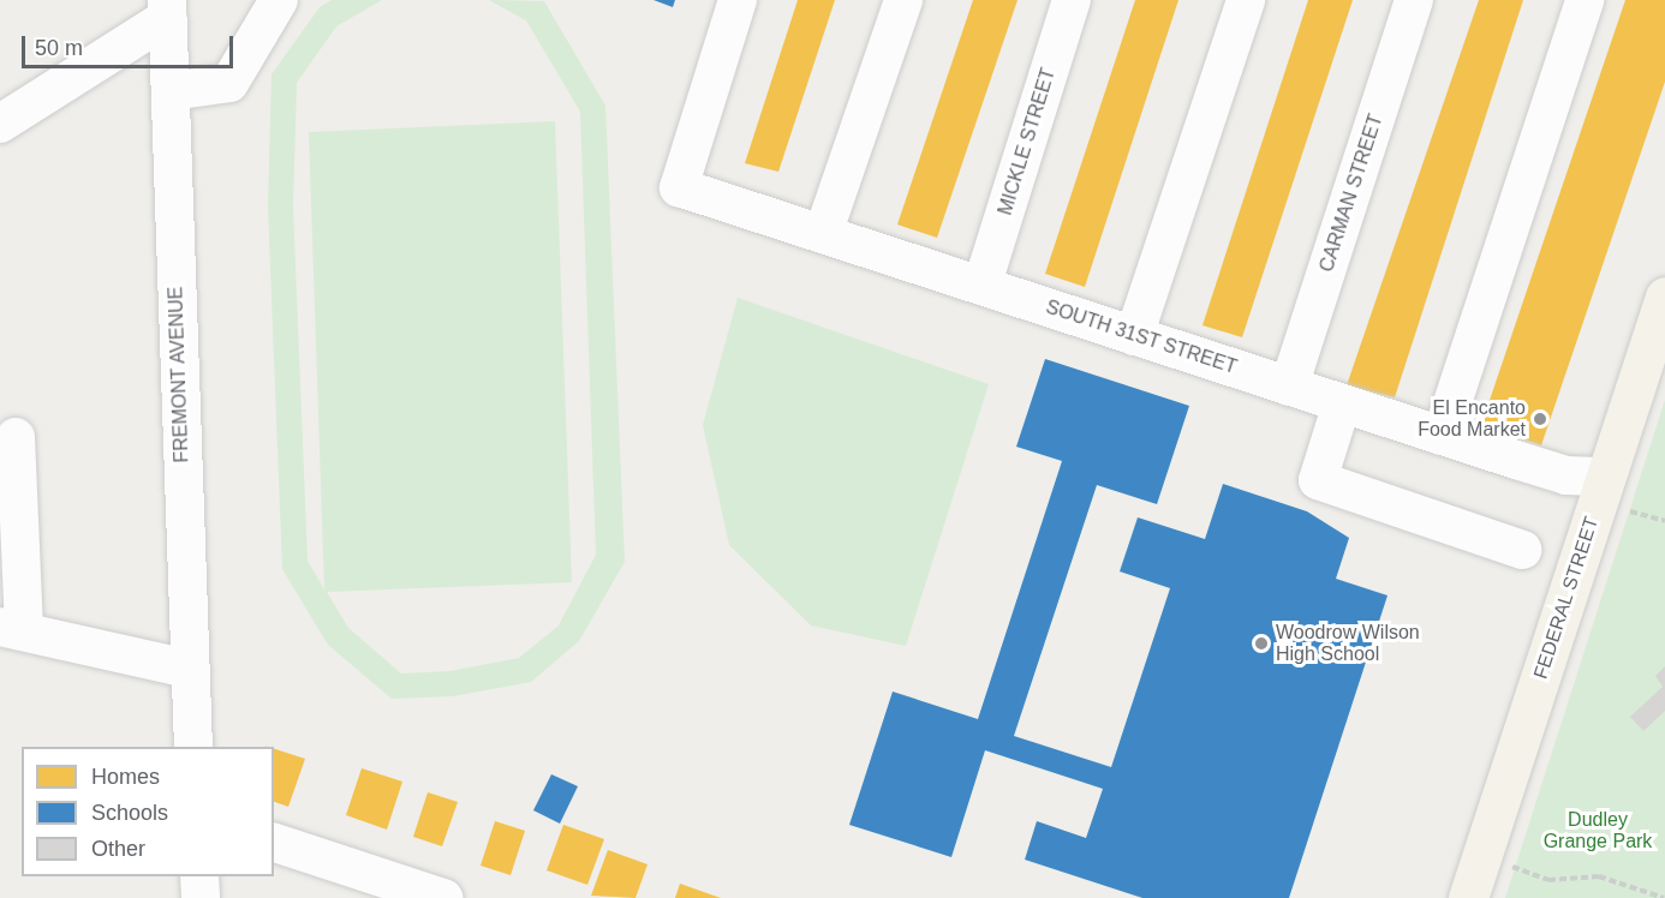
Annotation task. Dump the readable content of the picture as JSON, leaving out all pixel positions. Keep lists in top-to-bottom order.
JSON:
{
  "streets": {
    "main road": ["FEDERAL STREET"],
    "street": [
      "MICKLE STREET",
      "CARMAN STREET",
      "SOUTH 31ST STREET",
      "FREMONT AVENUE"
    ]
  },
  "crossings": [
    ["MICKLE STREET", "SOUTH 31ST STREET"],
    ["CARMAN STREET", "SOUTH 31ST STREET"],
    ["SOUTH 31ST STREET", "FEDERAL STREET"]
  ],
  "parks": ["Dudley Grange Park"],
  "places": ["El Encanto Food Market", "Woodrow Wilson High School"],
  "legend": ["Homes", "Schools", "Other"],
  "scale_bar": "50 m"
}
